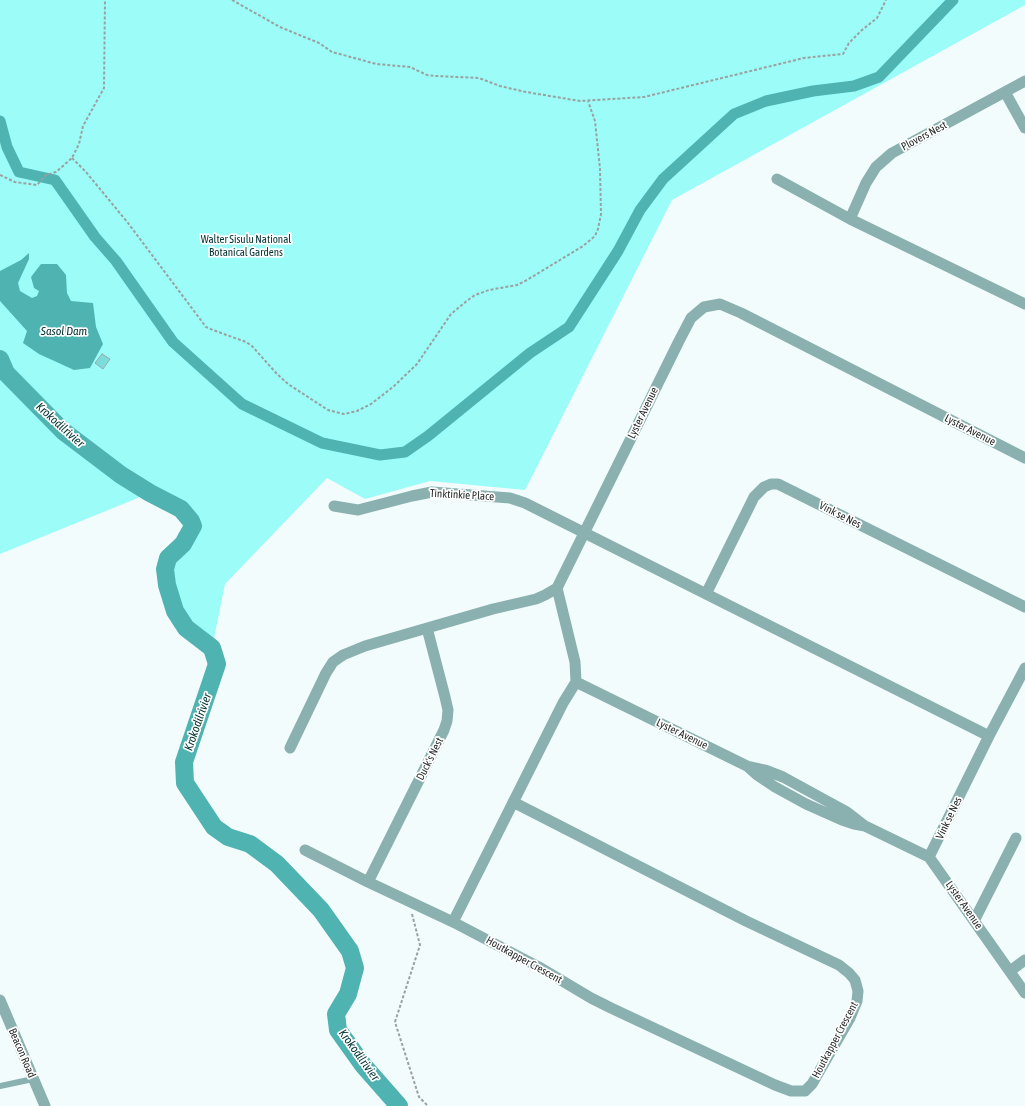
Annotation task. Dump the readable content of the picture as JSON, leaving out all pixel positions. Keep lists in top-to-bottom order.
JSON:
{
  "streets": {
    "street": [
      "Plovers Nest",
      "Lyster Avenue",
      "Tinktinkie Place",
      "Vink se Nes",
      "Duck's Nest",
      "Houtkapper Crescent",
      "Beacon Road"
    ]
  },
  "crossings": [
    ["Lyster Avenue", "Tinktinkie Place"],
    ["Lyster Avenue", "Vink se Nes"],
    ["Duck's Nest", "Houtkapper Crescent"]
  ],
  "water": ["Sasol Dam", "Krokodilrivier"],
  "parks": ["Walter Sisulu National Botanical Gardens"]
}
